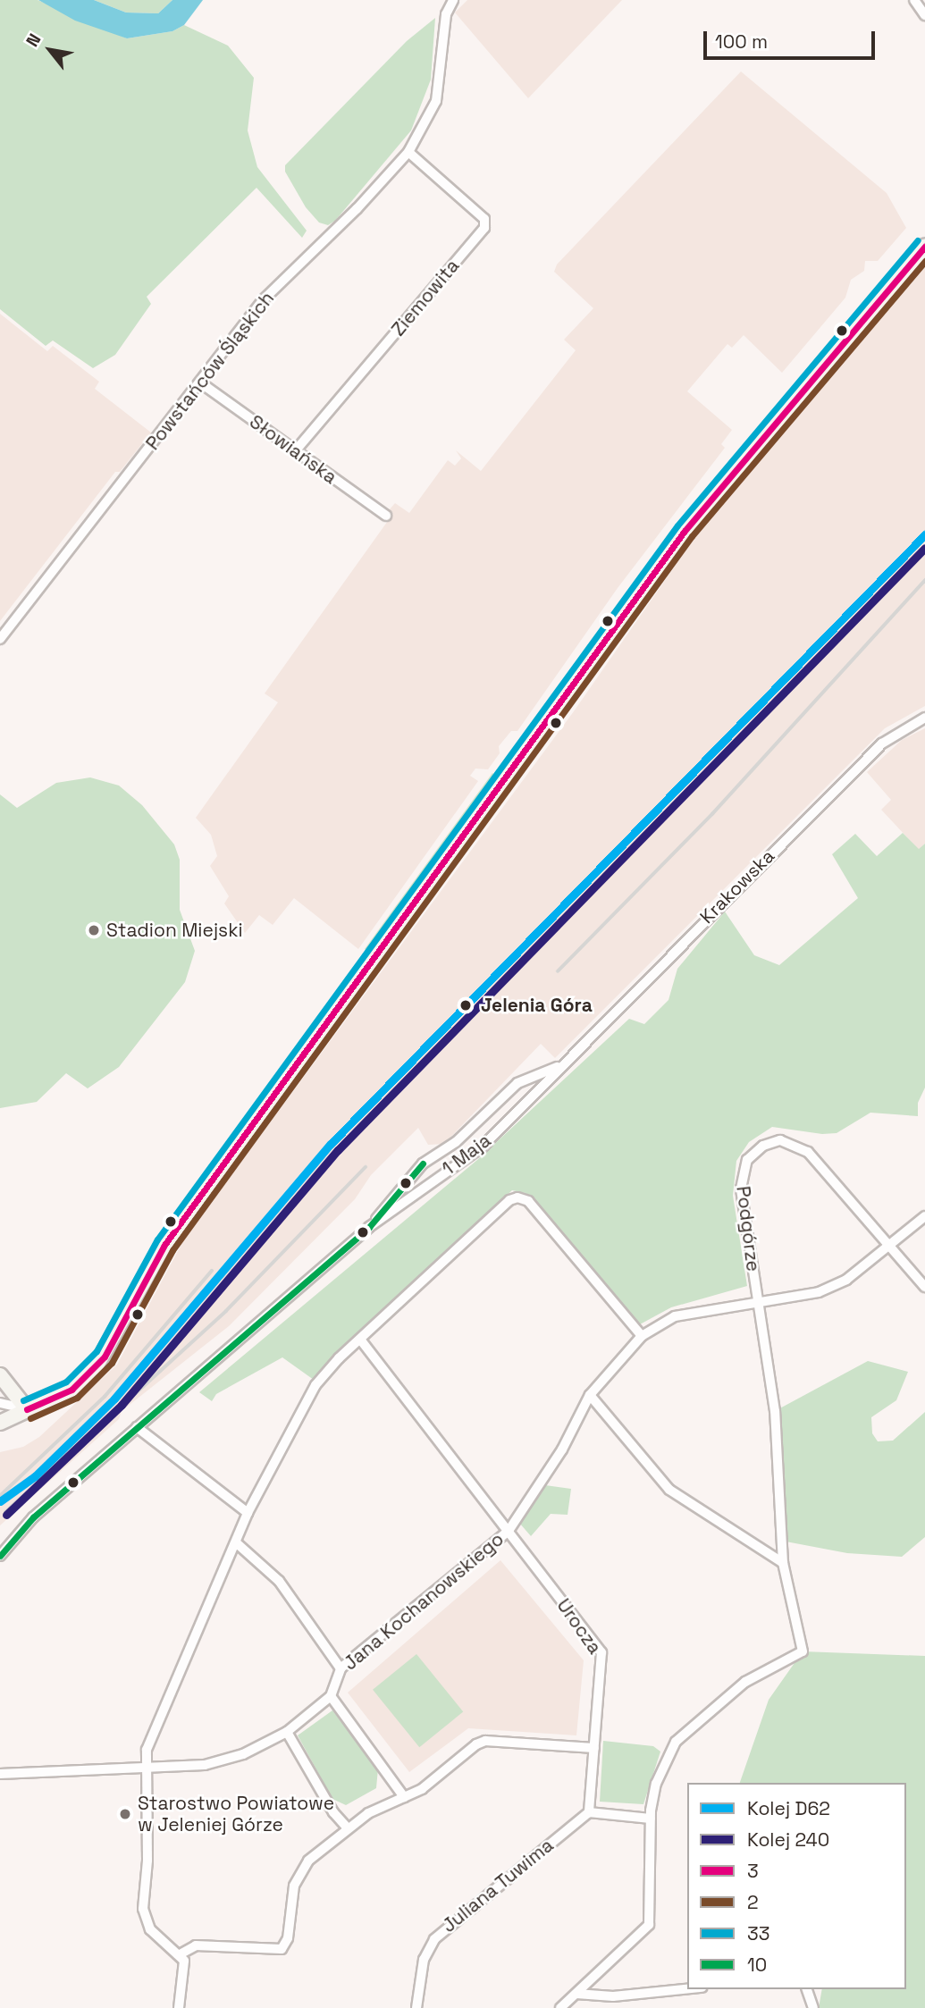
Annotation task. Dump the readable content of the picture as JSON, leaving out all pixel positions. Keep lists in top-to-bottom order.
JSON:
{
  "streets": {
    "street": [
      "Ziemowita",
      "Powstańców Śląskich",
      "Słowiańska",
      "Krakowska",
      "1 Maja",
      "Podgórze",
      "Jana Kochanowskiego",
      "Urocza",
      "Juliana Tuwima"
    ]
  },
  "crossings": [
    ["Ziemowita", "Powstańców Śląskich"],
    ["Ziemowita", "Słowiańska"],
    ["Powstańców Śląskich", "Słowiańska"],
    ["Krakowska", "1 Maja"],
    ["Jana Kochanowskiego", "Urocza"],
    ["Urocza", "Juliana Tuwima"]
  ],
  "places": ["Stadion Miejski", "Jelenia Góra", "Starostwo Powiatowe w Jeleniej Górze"],
  "lines": [
    "transit line 33",
    "transit line 3",
    "transit line 2",
    "rail line D62",
    "rail line 240",
    "transit line 10"
  ],
  "legend": [
    "Kolej D62",
    "Kolej 240",
    "3",
    "2",
    "33",
    "10"
  ],
  "scale_bar": "100 m",
  "north": "top left"
}
